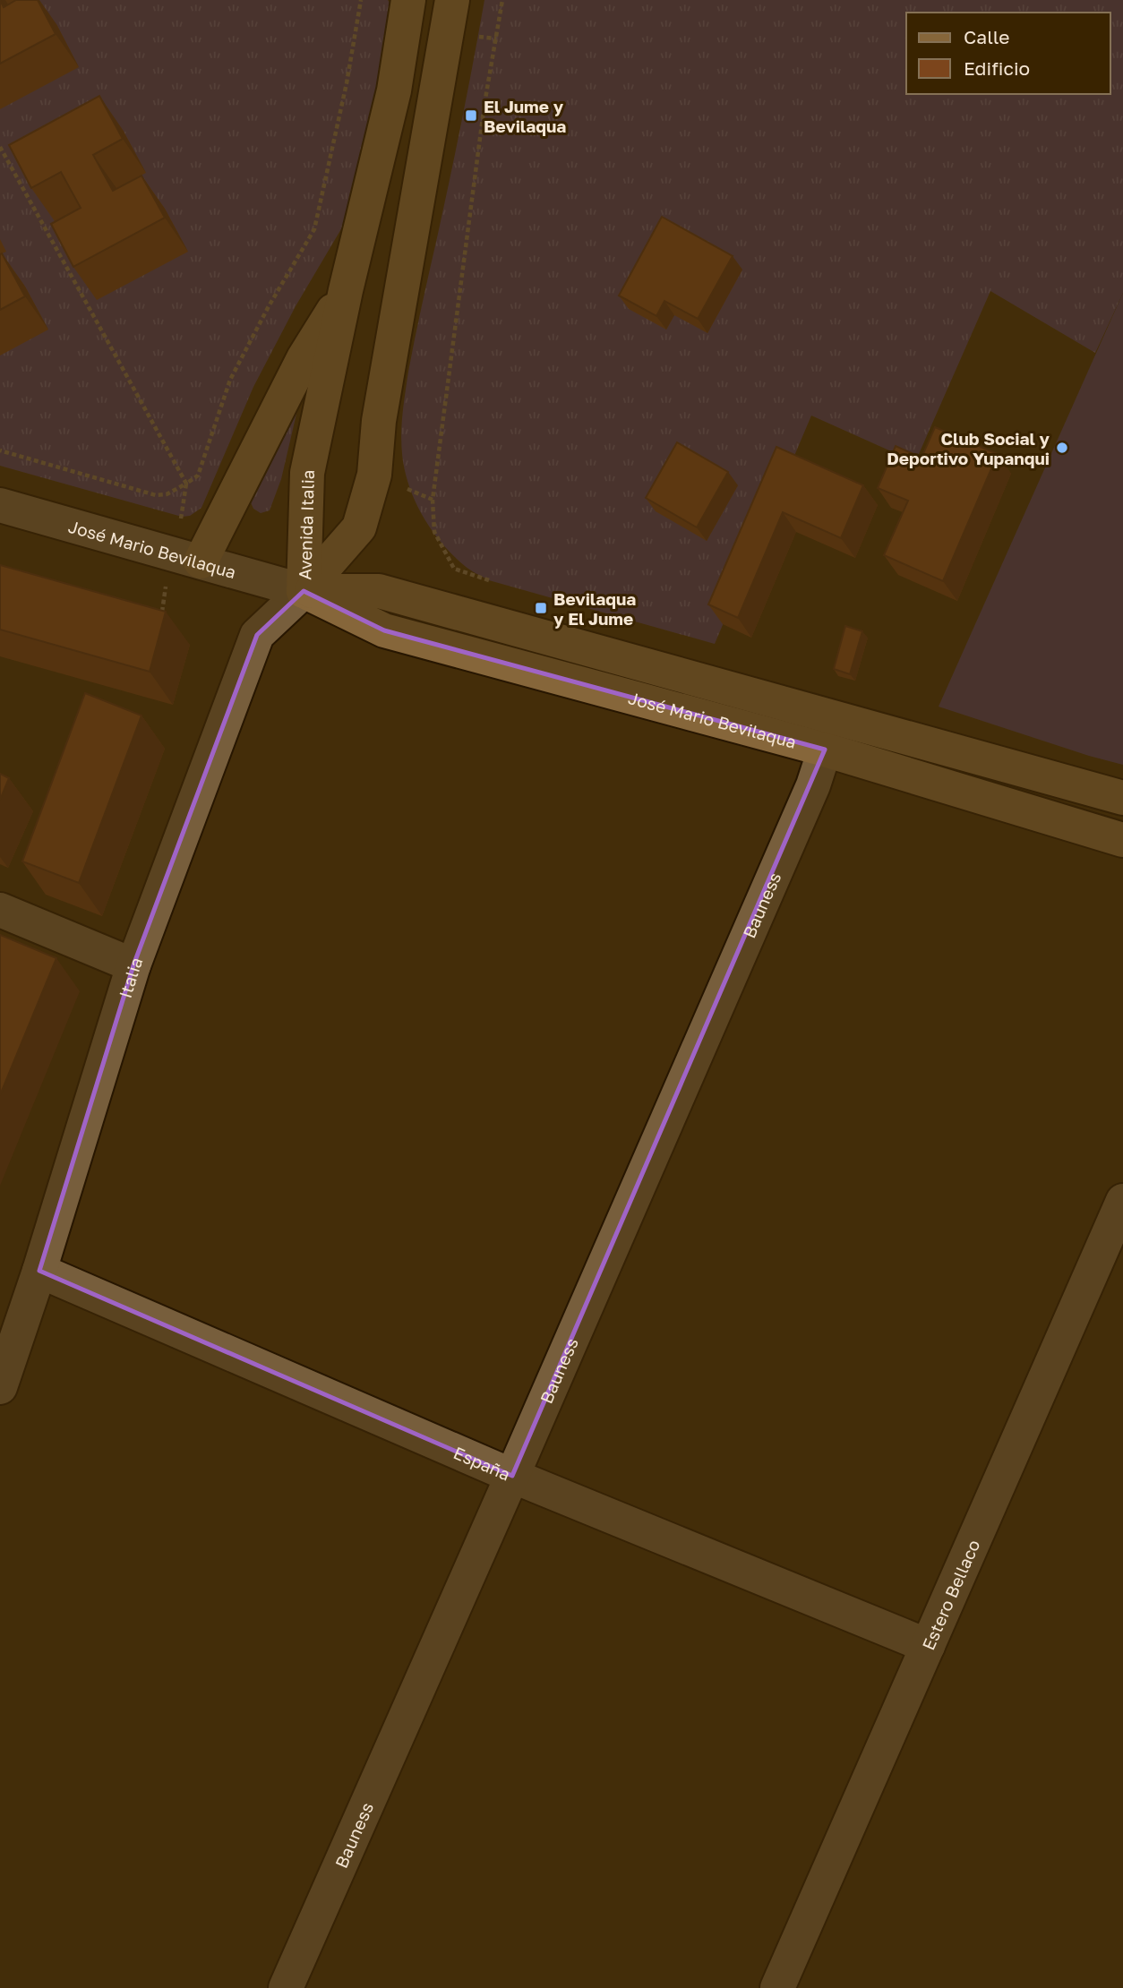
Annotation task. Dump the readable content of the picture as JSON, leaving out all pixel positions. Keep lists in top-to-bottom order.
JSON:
{
  "streets": {
    "main road": ["Avenida Italia", "José Mario Bevilaqua"],
    "street": [
      "Bauness",
      "Italia",
      "España",
      "Estero Bellaco"
    ]
  },
  "crossings": [
    ["Avenida Italia", "José Mario Bevilaqua"],
    ["Avenida Italia", "Italia"],
    ["José Mario Bevilaqua", "Bauness"],
    ["José Mario Bevilaqua", "Italia"],
    ["Bauness", "España"],
    ["Italia", "España"],
    ["España", "Estero Bellaco"]
  ],
  "places": {
    "transit": ["El Jume y Bevilaqua", "Bevilaqua y El Jume"],
    "other": ["Club Social y Deportivo Yupanqui"]
  },
  "legend": ["Calle", "Edificio"]
}
